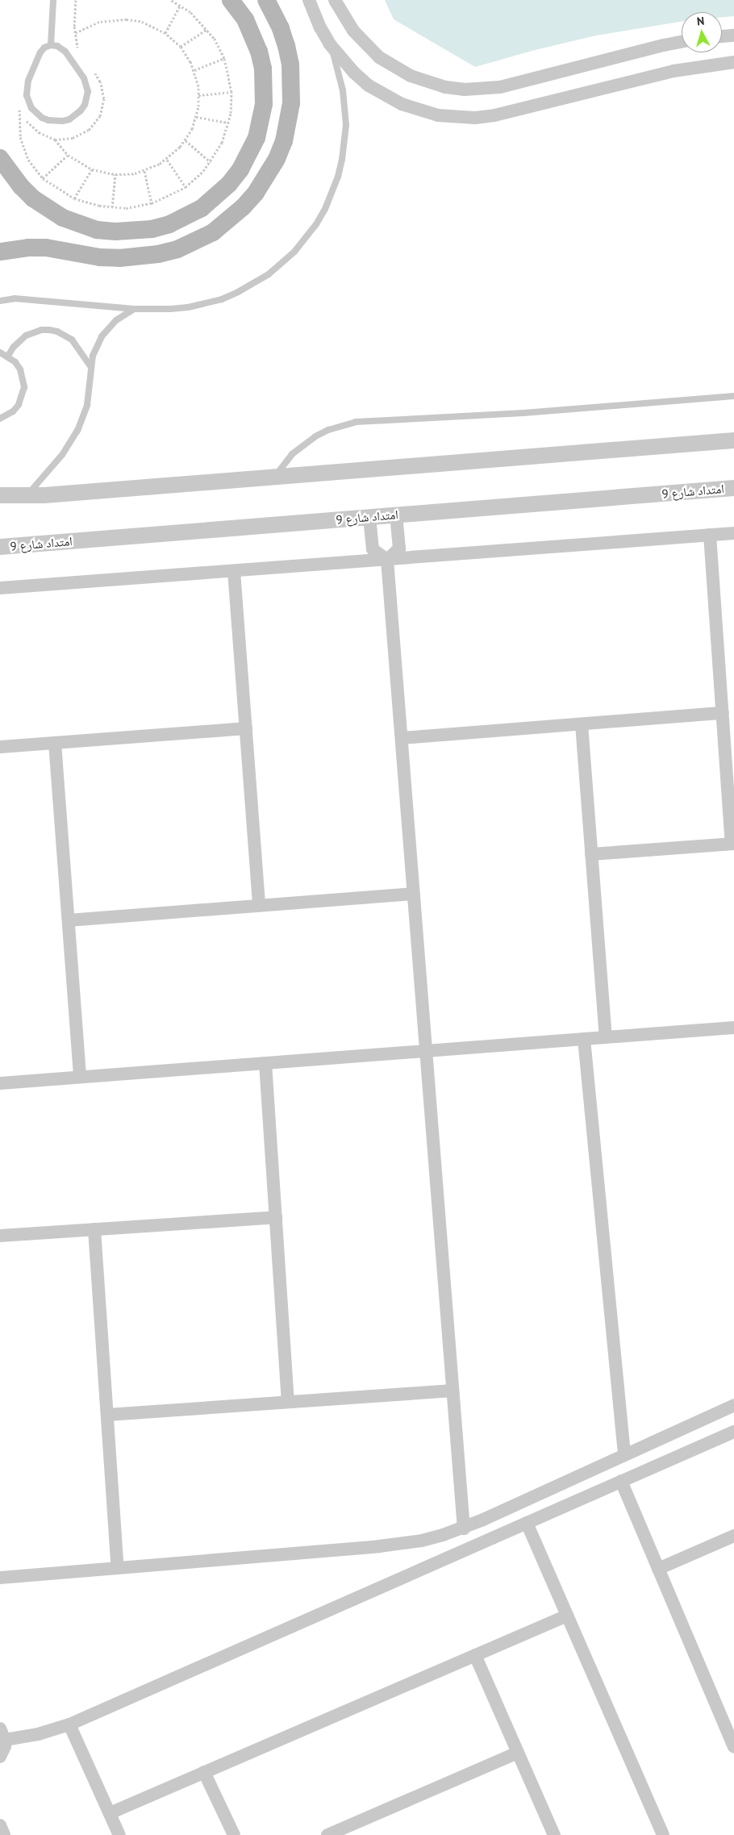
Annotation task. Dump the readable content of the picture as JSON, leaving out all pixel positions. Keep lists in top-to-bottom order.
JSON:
{
  "streets": {
    "street": ["امتداد شارع 9"]
  },
  "north": "top"
}
